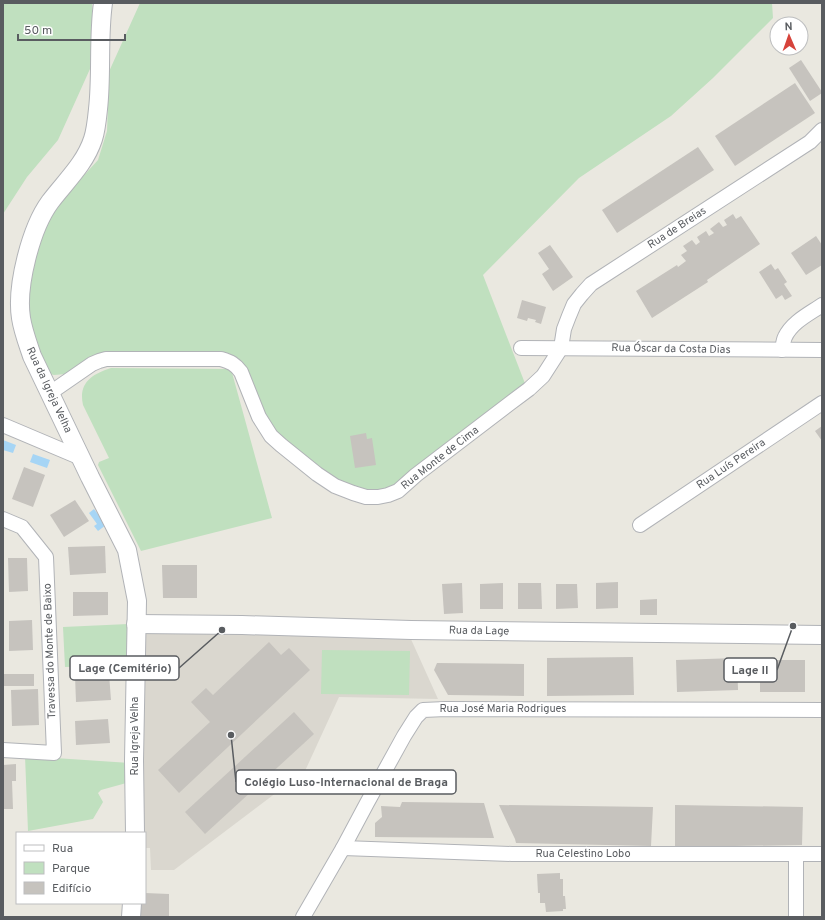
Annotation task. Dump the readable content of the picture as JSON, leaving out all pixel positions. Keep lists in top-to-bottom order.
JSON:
{
  "streets": {
    "street": [
      "Rua de Breias",
      "Rua Óscar da Costa Dias",
      "Rua da Igreja Velha",
      "Rua Monte de Cima",
      "Rua Luís Pereira",
      "Rua da Lage",
      "Travessa do Monte de Baixo",
      "Rua José Maria Rodrigues",
      "Rua Igreja Velha",
      "Rua Celestino Lobo"
    ]
  },
  "crossings": [
    ["Rua de Breias", "Rua Óscar da Costa Dias"],
    ["Rua de Breias", "Rua Monte de Cima"],
    ["Rua Óscar da Costa Dias", "Rua Monte de Cima"],
    ["Rua da Igreja Velha", "Rua Monte de Cima"],
    ["Rua da Igreja Velha", "Rua Igreja Velha"],
    ["Rua da Lage", "Rua Igreja Velha"],
    ["Rua José Maria Rodrigues", "Rua Celestino Lobo"]
  ],
  "places": ["Lage II", "Lage (Cemitério)", "Colégio Luso-Internacional de Braga"],
  "legend": ["Rua", "Parque", "Edifício"],
  "scale_bar": "50 m",
  "north": "top"
}
